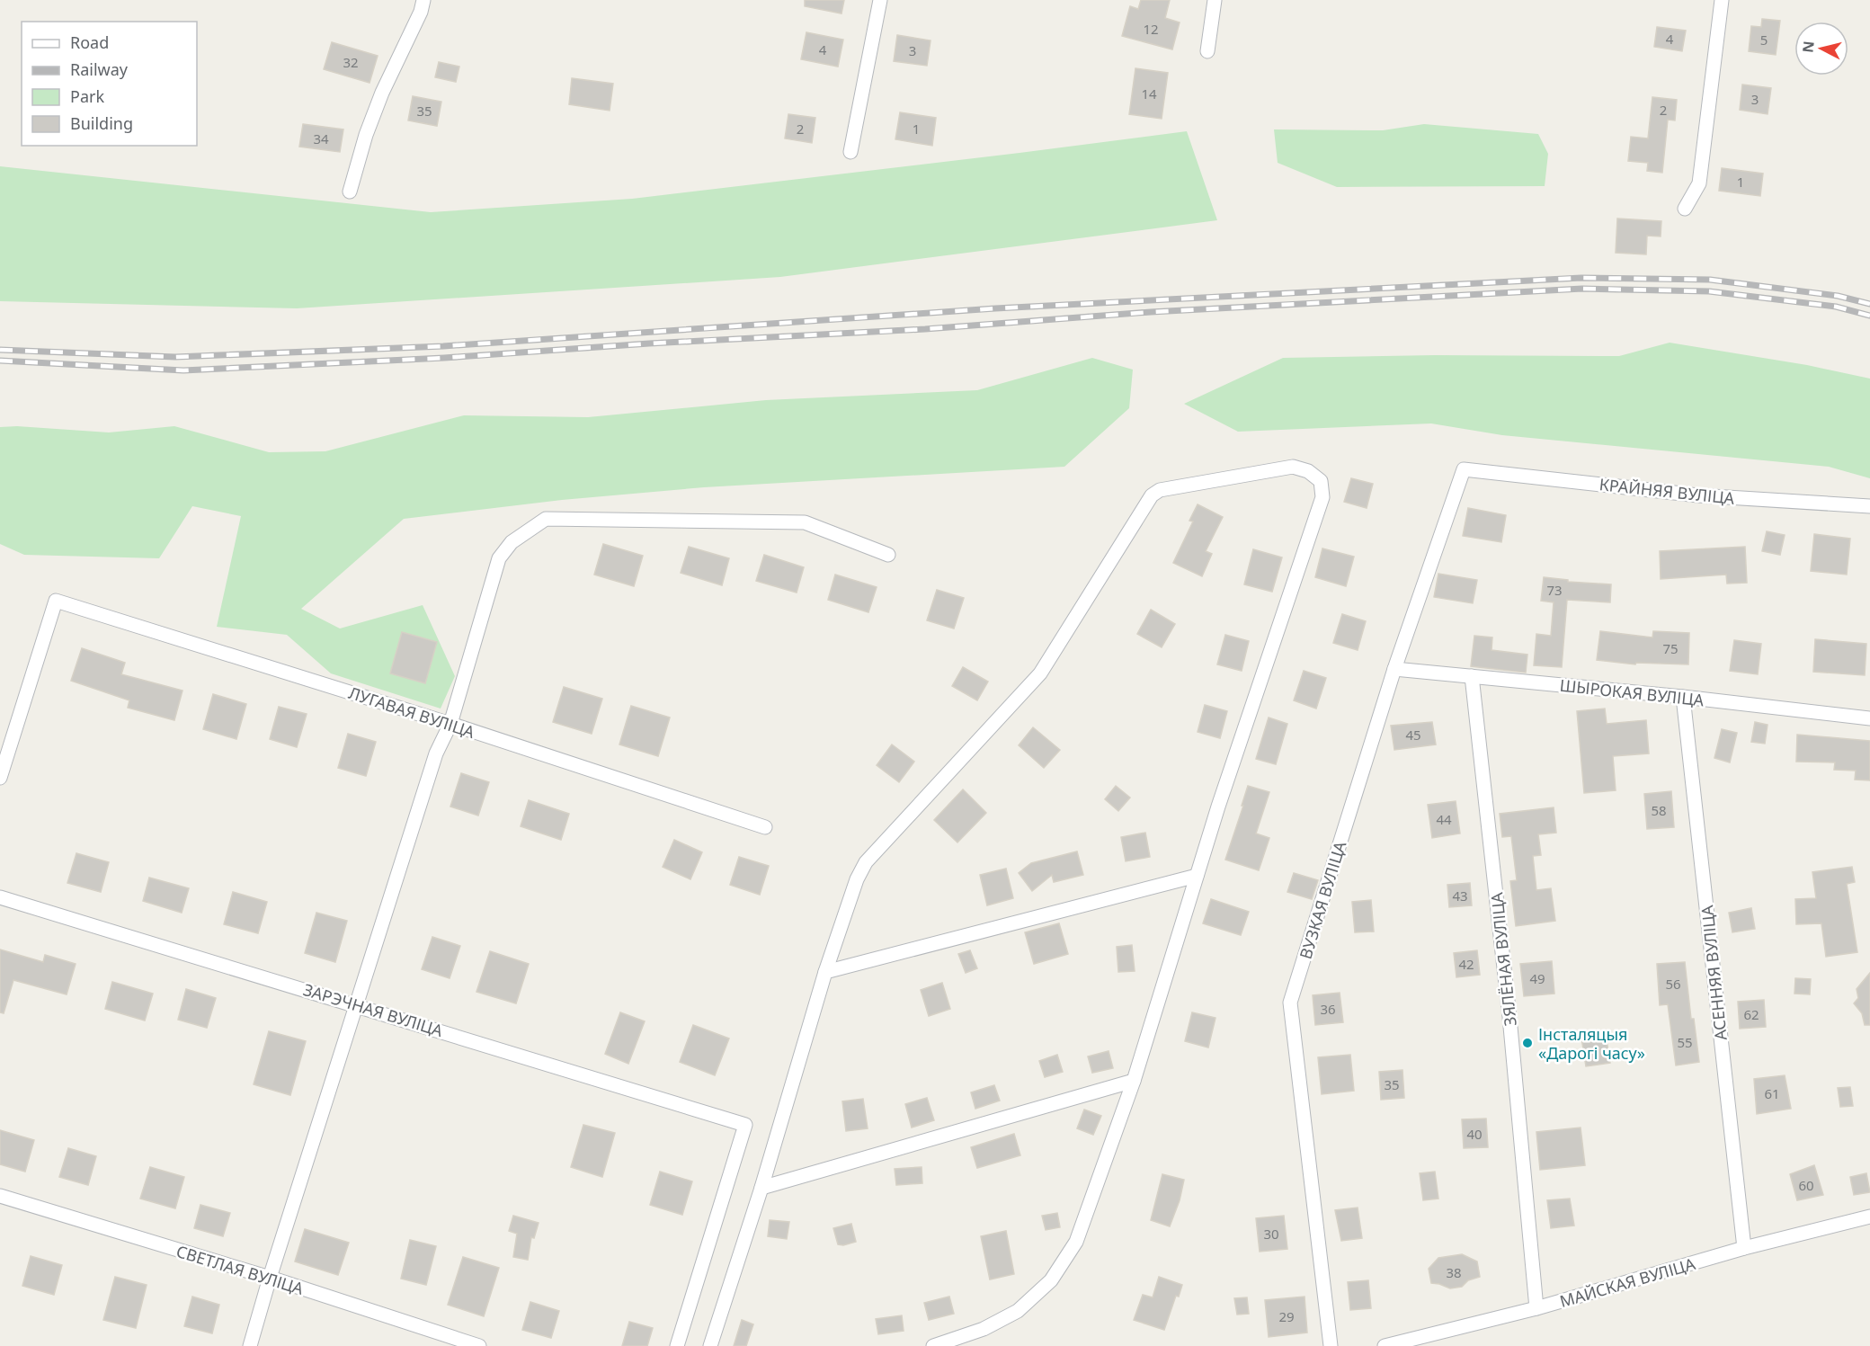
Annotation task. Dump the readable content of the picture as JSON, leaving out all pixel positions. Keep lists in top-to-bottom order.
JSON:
{
  "streets": {
    "street": [
      "КРАЙНЯЯ ВУЛІЦА",
      "ШЫРОКАЯ ВУЛІЦА",
      "ЛУГАВАЯ ВУЛІЦА",
      "ВУЗКАЯ ВУЛІЦА",
      "ЗЯЛЁНАЯ ВУЛІЦА",
      "АСЕННЯЯ ВУЛІЦА",
      "ЗАРЭЧНАЯ ВУЛІЦА",
      "СВЕТЛАЯ ВУЛІЦА",
      "МАЙСКАЯ ВУЛІЦА"
    ]
  },
  "crossings": [
    ["КРАЙНЯЯ ВУЛІЦА", "ВУЗКАЯ ВУЛІЦА"],
    ["ШЫРОКАЯ ВУЛІЦА", "ВУЗКАЯ ВУЛІЦА"],
    ["ШЫРОКАЯ ВУЛІЦА", "ЗЯЛЁНАЯ ВУЛІЦА"],
    ["ШЫРОКАЯ ВУЛІЦА", "АСЕННЯЯ ВУЛІЦА"],
    ["ЗЯЛЁНАЯ ВУЛІЦА", "МАЙСКАЯ ВУЛІЦА"],
    ["АСЕННЯЯ ВУЛІЦА", "МАЙСКАЯ ВУЛІЦА"]
  ],
  "places": ["Інсталяцыя «Дарогі часу»"],
  "house_numbers": [
    "12",
    "4",
    "5",
    "4",
    "3",
    "32",
    "14",
    "3",
    "2",
    "35",
    "2",
    "1",
    "34",
    "1",
    "73",
    "75",
    "45",
    "58",
    "44",
    "43",
    "42",
    "49",
    "56",
    "36",
    "62",
    "55",
    "35",
    "61",
    "40",
    "60",
    "30",
    "38",
    "29"
  ],
  "legend": [
    "Road",
    "Railway",
    "Park",
    "Building"
  ],
  "north": "left"
}
